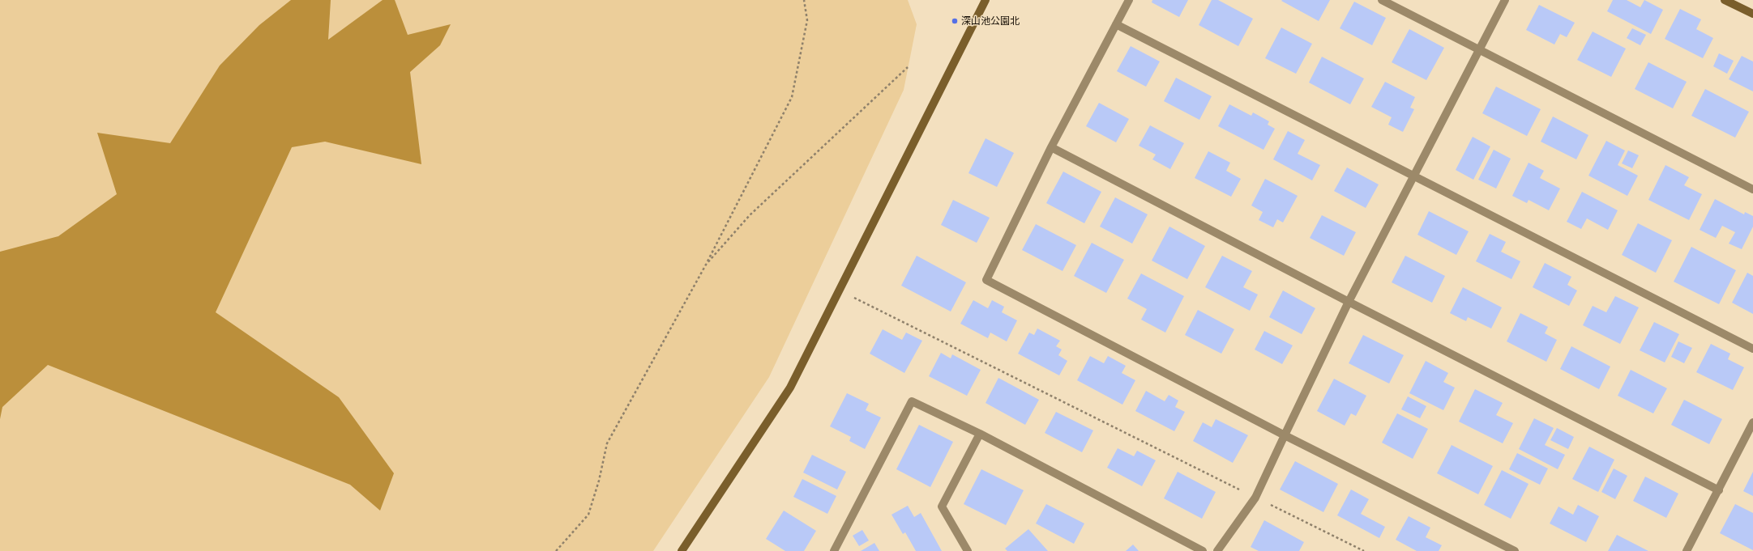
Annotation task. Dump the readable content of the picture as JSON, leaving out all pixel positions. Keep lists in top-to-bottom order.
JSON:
{
  "places": ["深山池公園北"]
}
